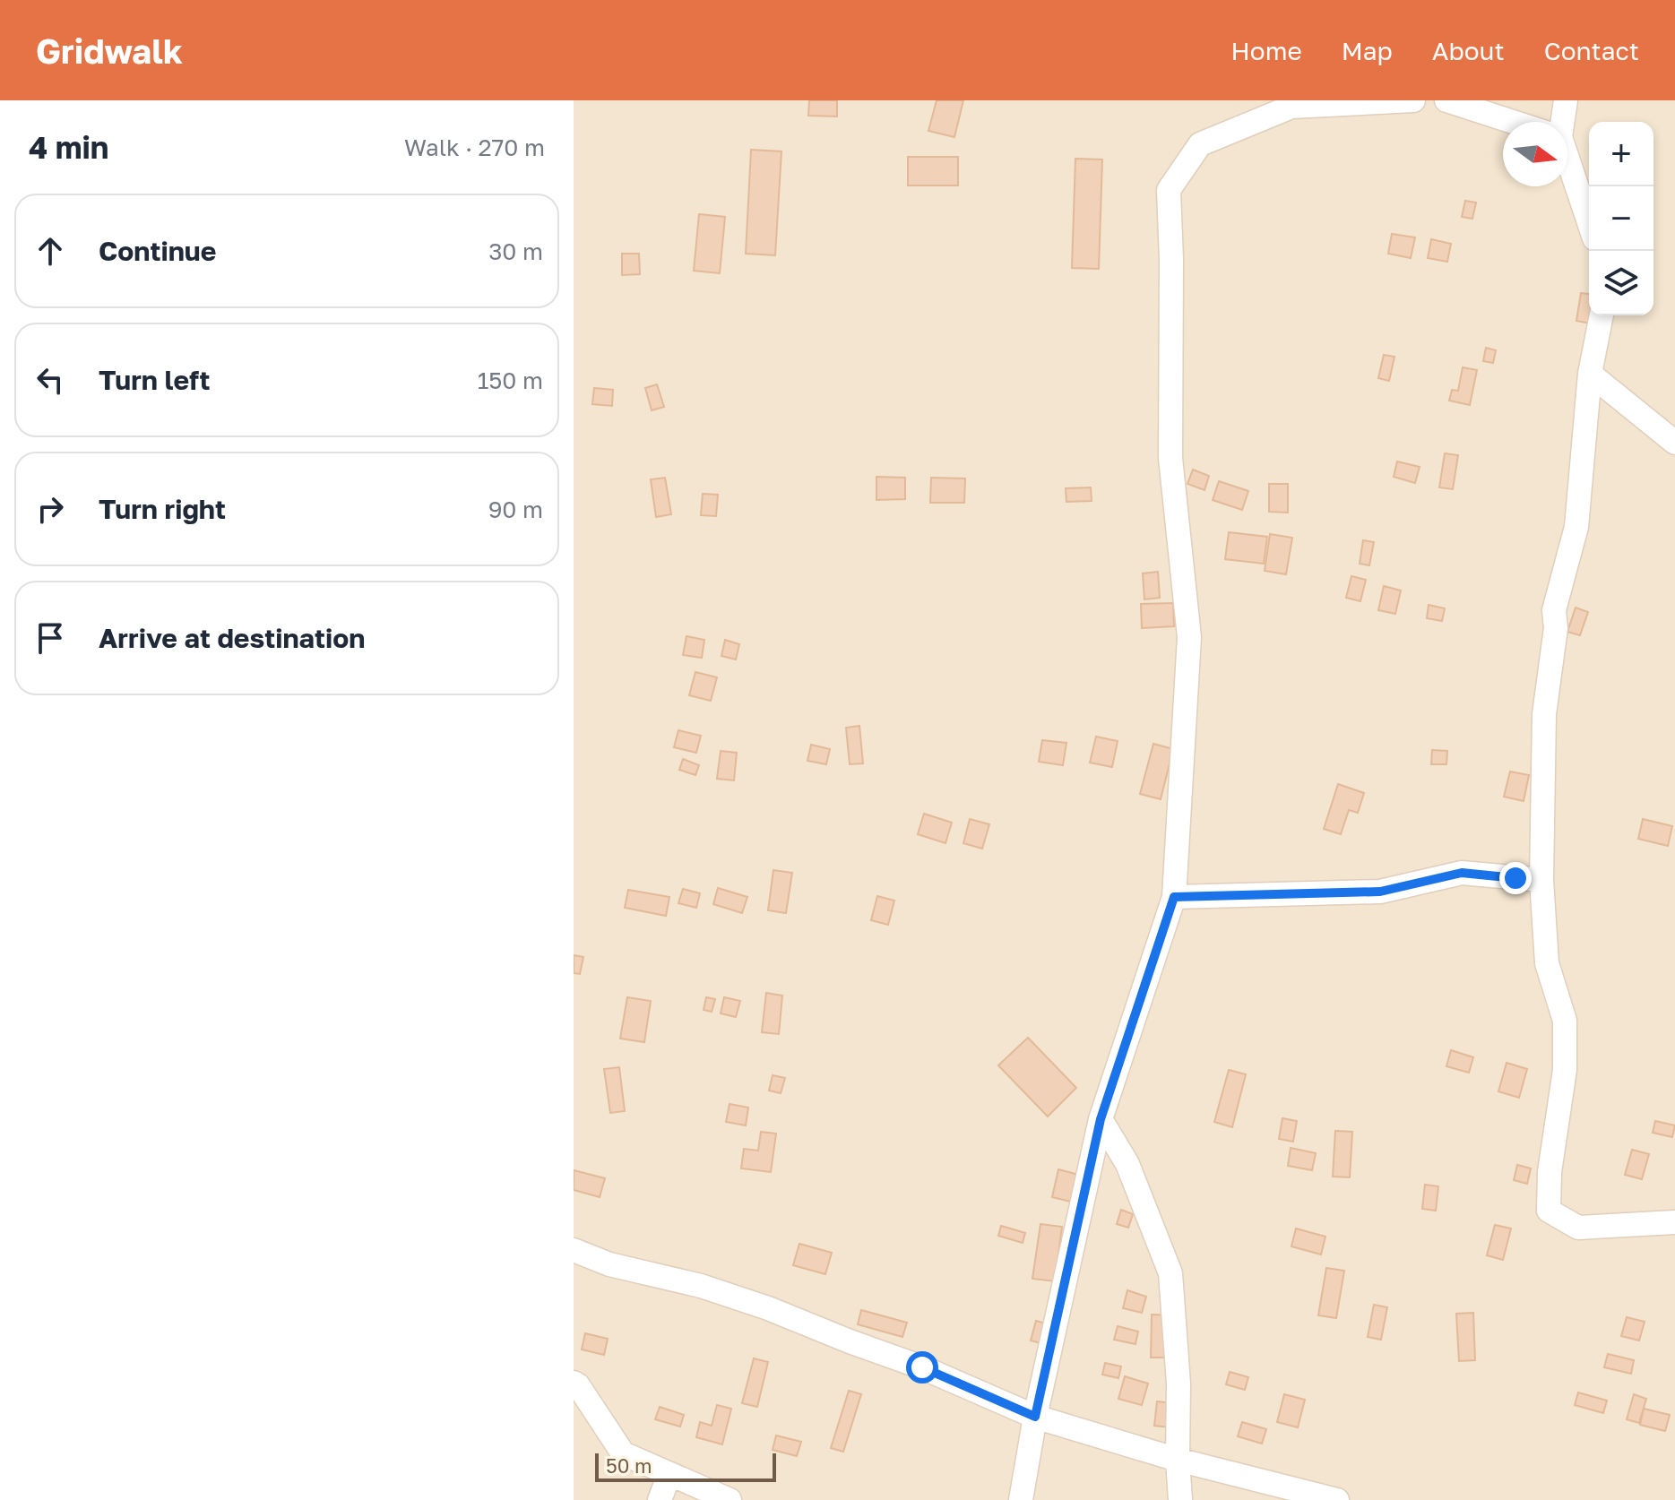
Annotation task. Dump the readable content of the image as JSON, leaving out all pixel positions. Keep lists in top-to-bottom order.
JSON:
{
  "scale_bar": "50 m",
  "north": "right",
  "page": {
    "header": "Gridwalk",
    "nav": [
      "Home",
      "Map",
      "About",
      "Contact"
    ],
    "heading": ["4 min", "Walk · 270 m"],
    "map_buttons": ["+", "−"],
    "list": [
      ["Continue", "30 m"],
      ["Turn left", "150 m"],
      ["Turn right", "90 m"],
      "Arrive at destination"
    ],
    "scale": "50 m"
  }
}
